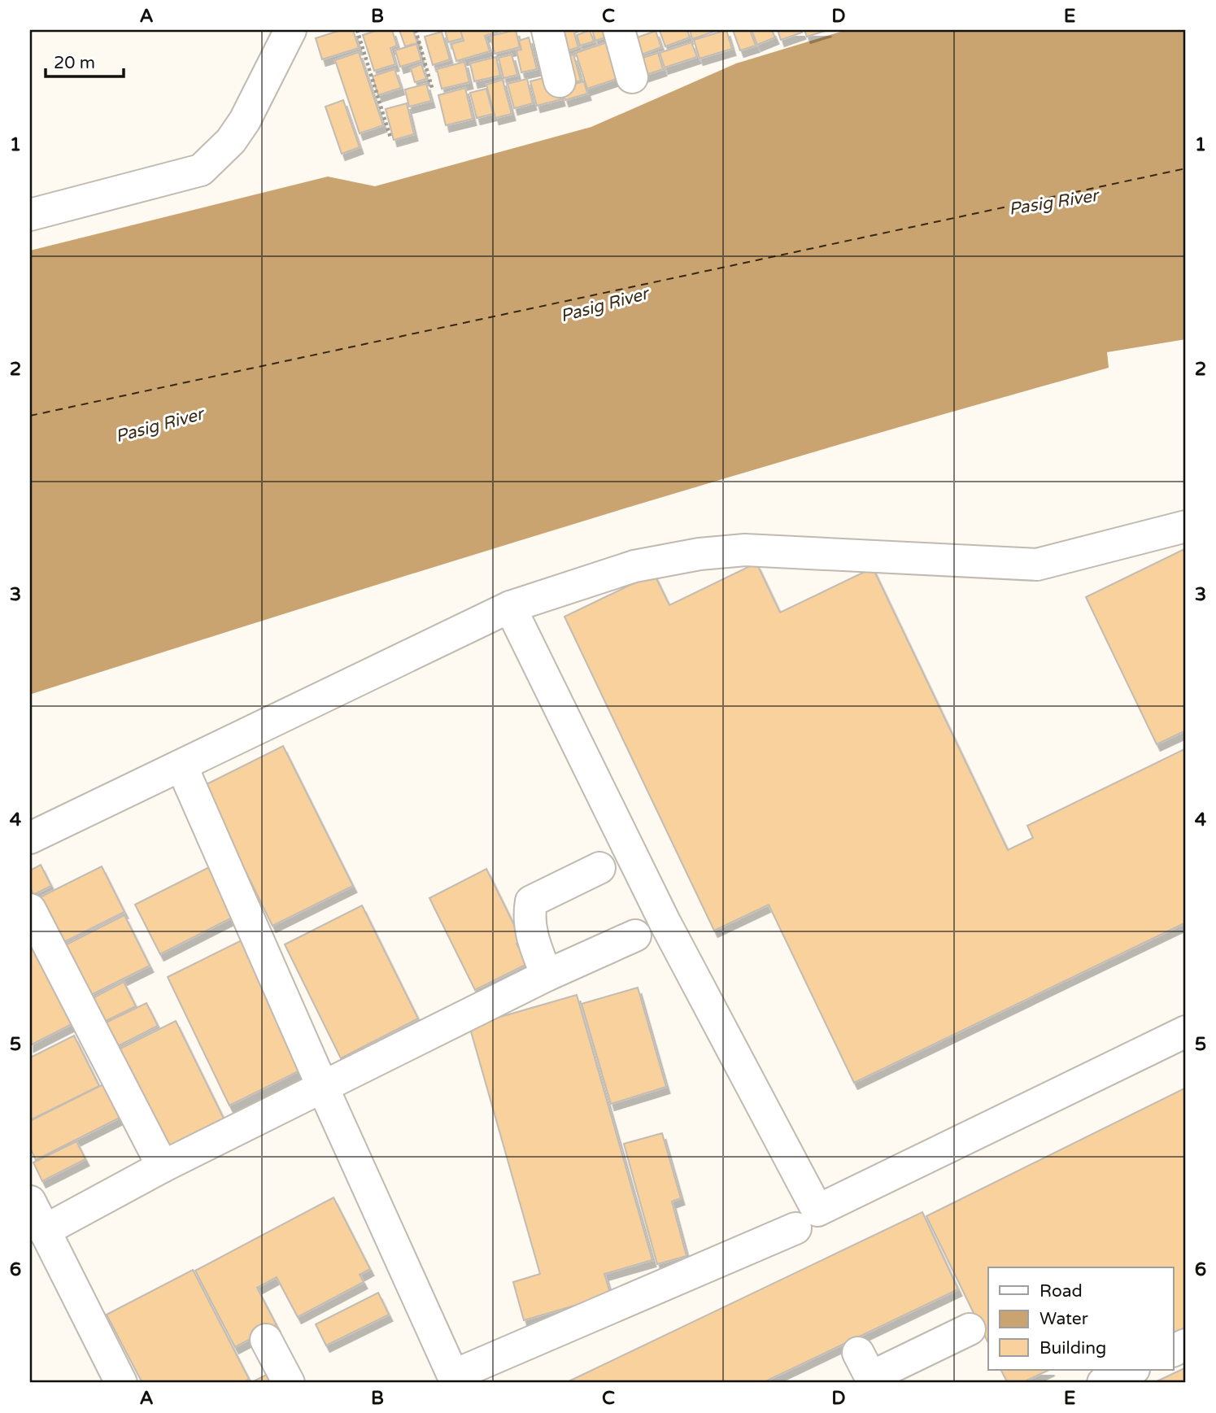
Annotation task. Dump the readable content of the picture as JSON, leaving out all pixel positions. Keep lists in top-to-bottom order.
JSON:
{
  "water": ["Pasig River"],
  "legend": ["Road", "Water", "Building"],
  "scale_bar": "20 m",
  "grid": {
    "columns": [
      "A",
      "B",
      "C",
      "D",
      "E"
    ],
    "rows": [
      "1",
      "2",
      "3",
      "4",
      "5",
      "6"
    ]
  }
}
